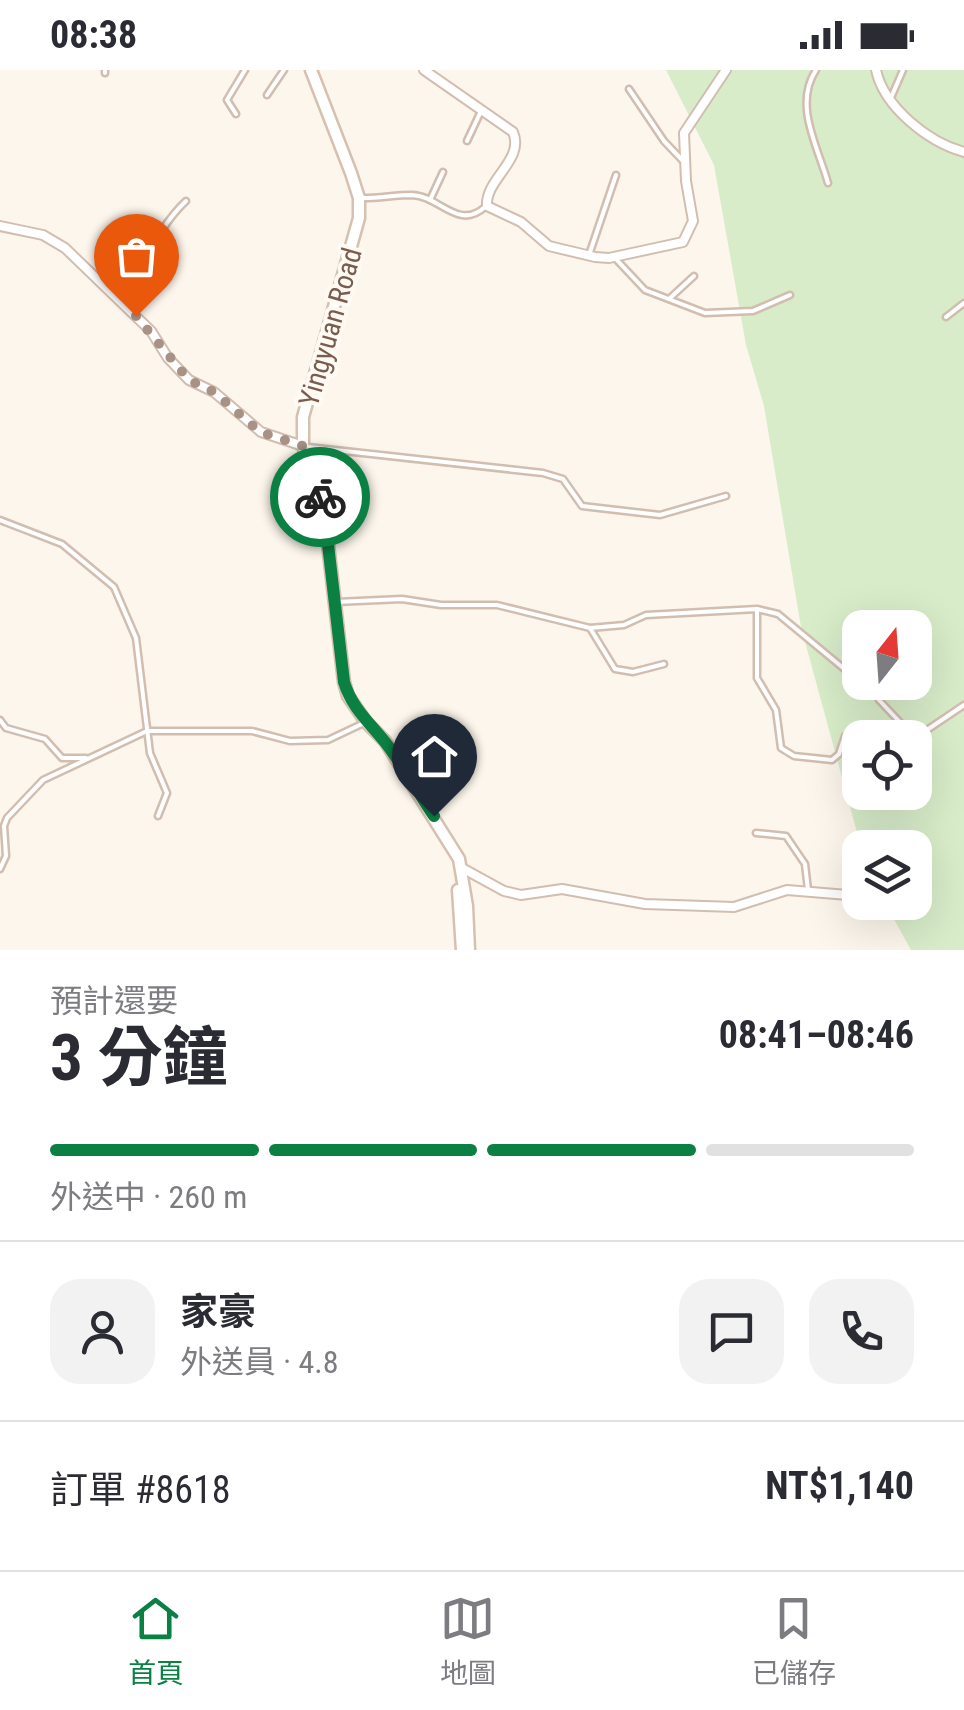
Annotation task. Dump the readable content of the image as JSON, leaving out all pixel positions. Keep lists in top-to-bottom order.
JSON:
{
  "streets": {
    "street": ["Yingyuan Road"]
  },
  "north": "top",
  "page": {
    "status": "08:38",
    "heading": ["3 分鐘", "預計還要", "08:41–08:46"],
    "panel": [
      "家豪",
      "外送員 · 4.8",
      "訂單 #8618",
      "NT$1,140"
    ],
    "bar": "外送中 · 260 m",
    "tabs": ["首頁", "地圖", "已儲存"]
  }
}
